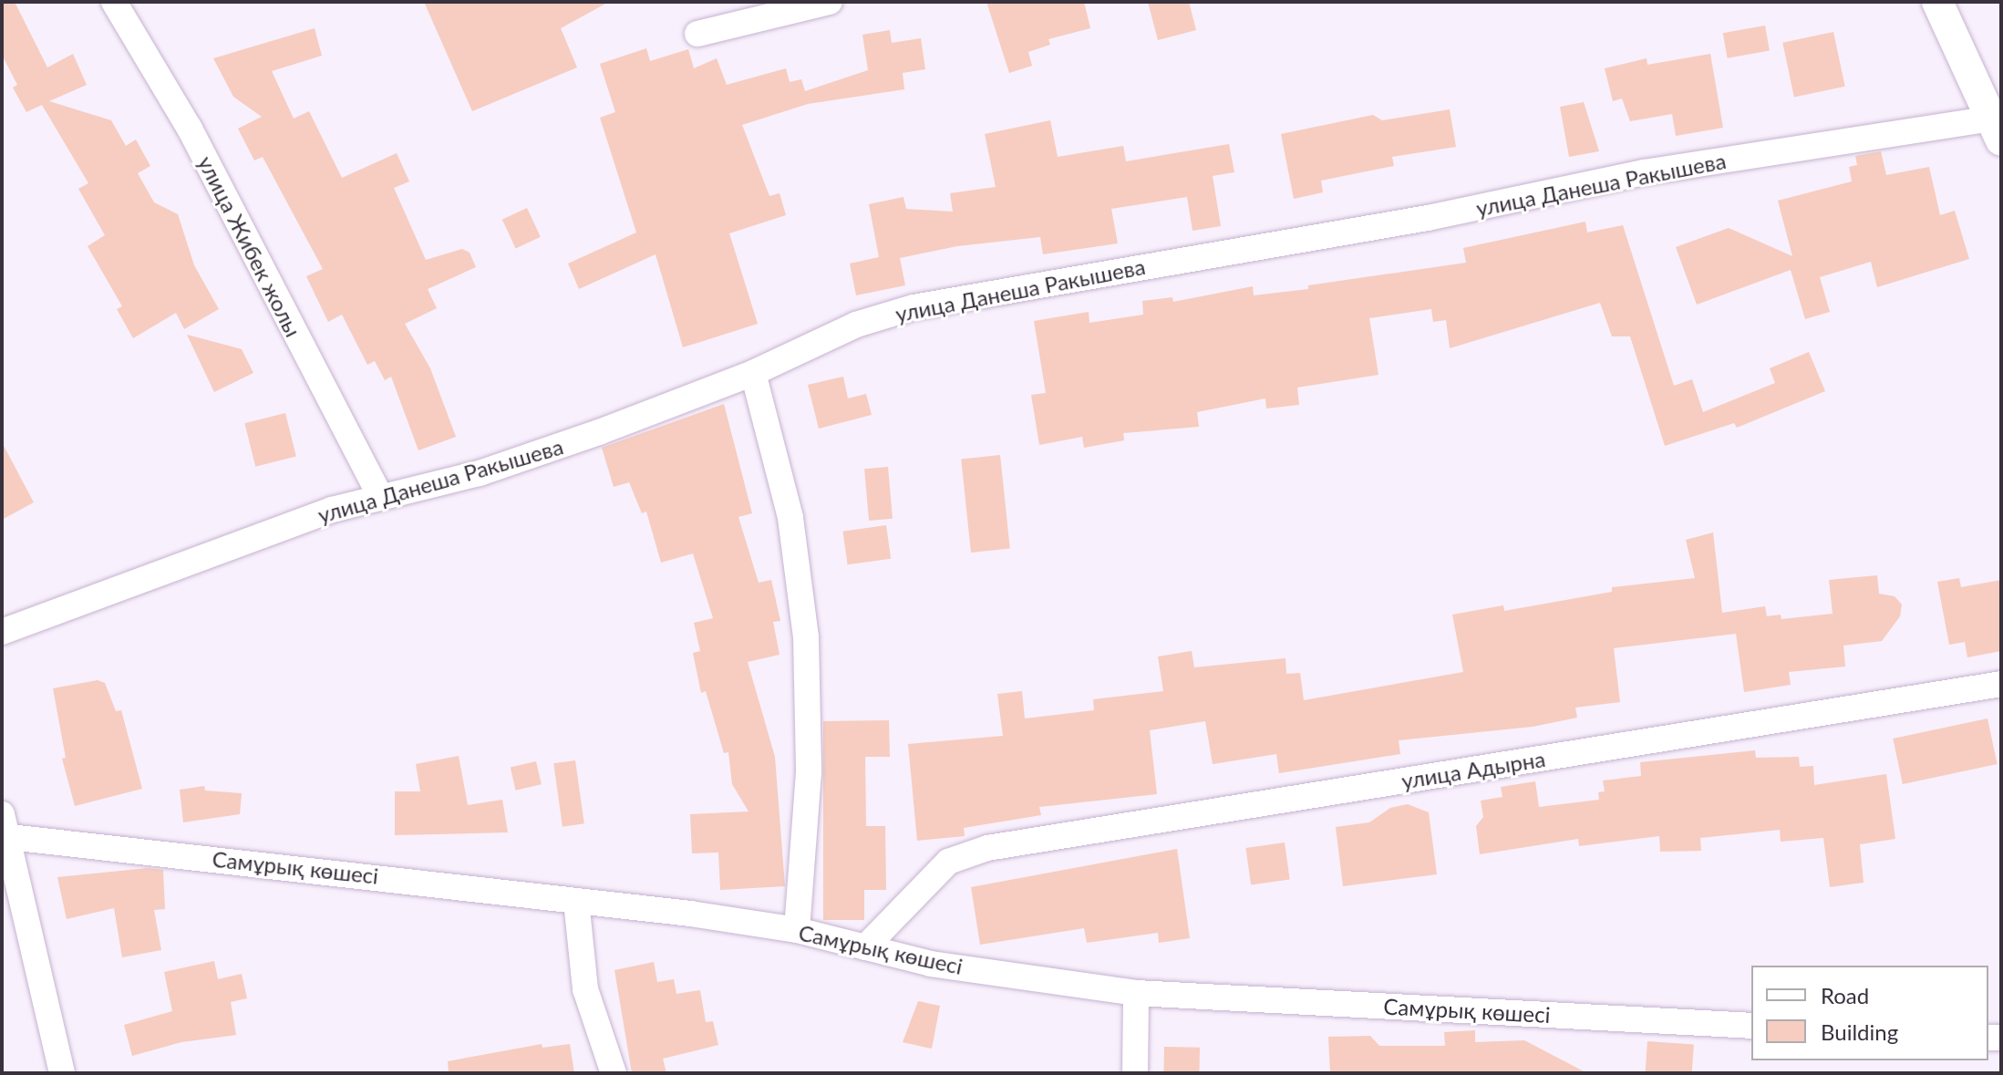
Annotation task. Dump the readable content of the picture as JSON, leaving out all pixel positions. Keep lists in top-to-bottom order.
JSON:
{
  "streets": {
    "street": [
      "улица Данеша Ракышева",
      "улица Жибек жолы",
      "улица Адырна",
      "Самұрық көшесі"
    ]
  },
  "crossings": [
    ["улица Данеша Ракышева", "улица Жибек жолы"],
    ["улица Адырна", "Самұрық көшесі"]
  ],
  "legend": ["Road", "Building"]
}
